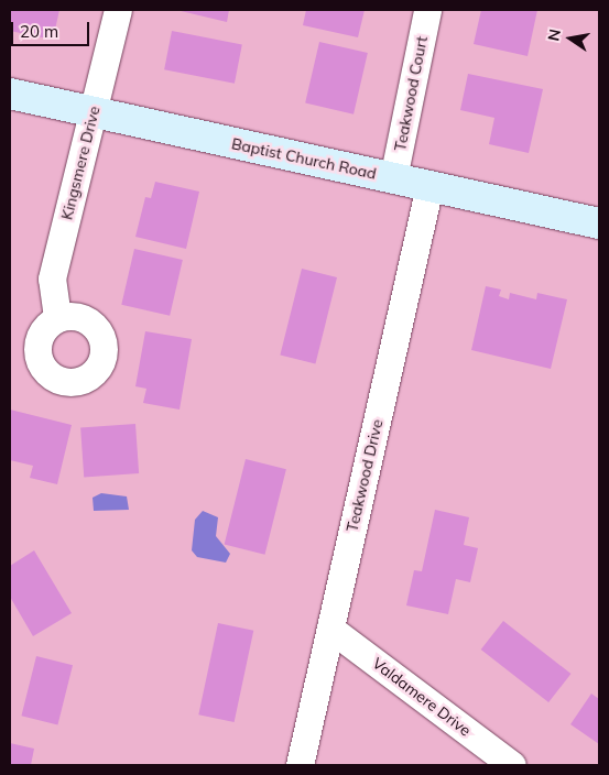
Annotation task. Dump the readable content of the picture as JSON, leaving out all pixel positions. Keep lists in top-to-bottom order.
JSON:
{
  "streets": {
    "street": [
      "Teakwood Court",
      "Baptist Church Road",
      "Kingsmere Drive",
      "Teakwood Drive",
      "Valdamere Drive"
    ]
  },
  "crossings": [
    ["Teakwood Court", "Baptist Church Road"],
    ["Baptist Church Road", "Kingsmere Drive"],
    ["Baptist Church Road", "Teakwood Drive"],
    ["Teakwood Drive", "Valdamere Drive"]
  ],
  "scale_bar": "20 m",
  "north": "left"
}
